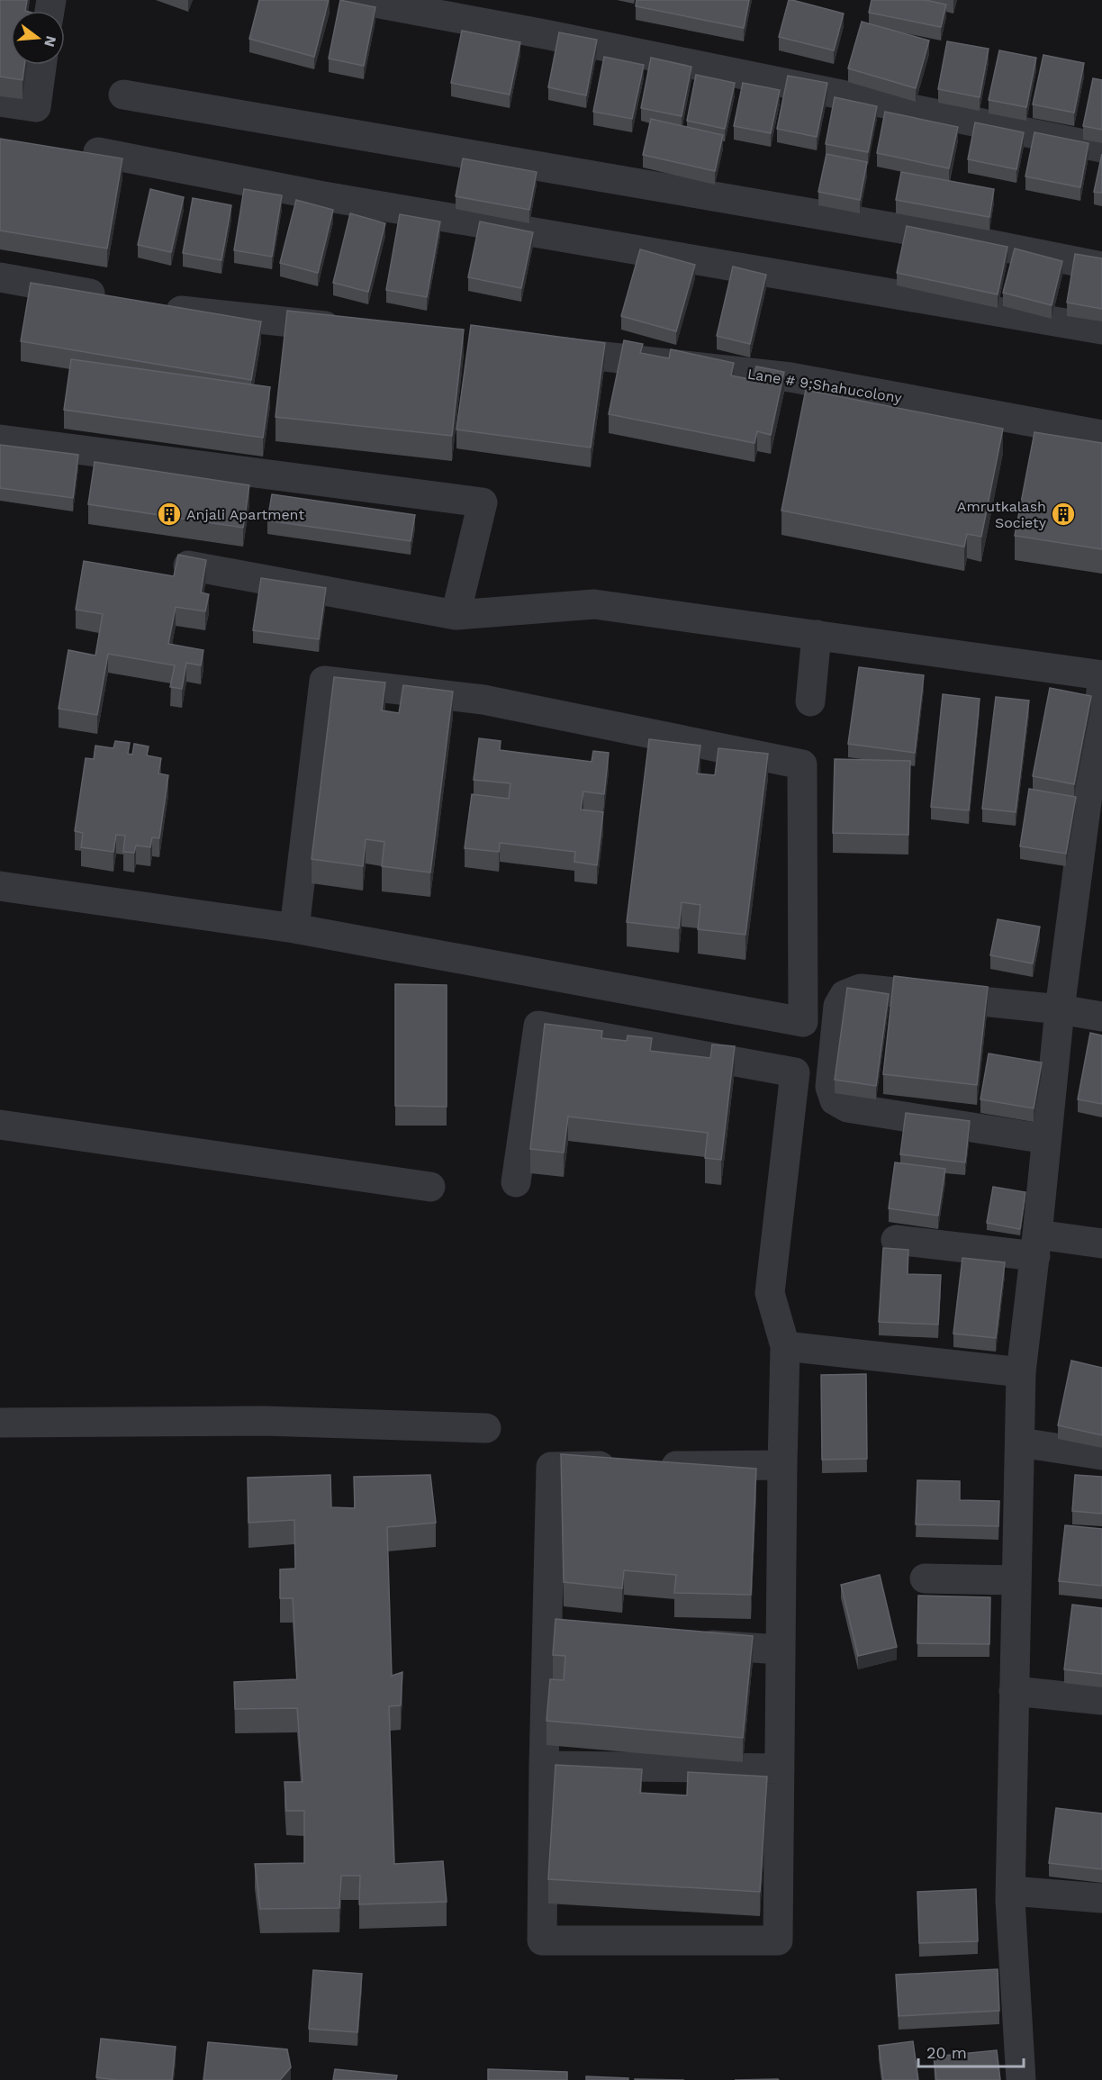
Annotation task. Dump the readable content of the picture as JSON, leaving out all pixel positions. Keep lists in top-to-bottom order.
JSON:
{
  "streets": {
    "street": ["Lane # 9;Shahucolony"]
  },
  "places": {
    "building": ["Anjali Apartment", "Amrutkalash Society"]
  },
  "scale_bar": "20 m",
  "north": "right"
}
